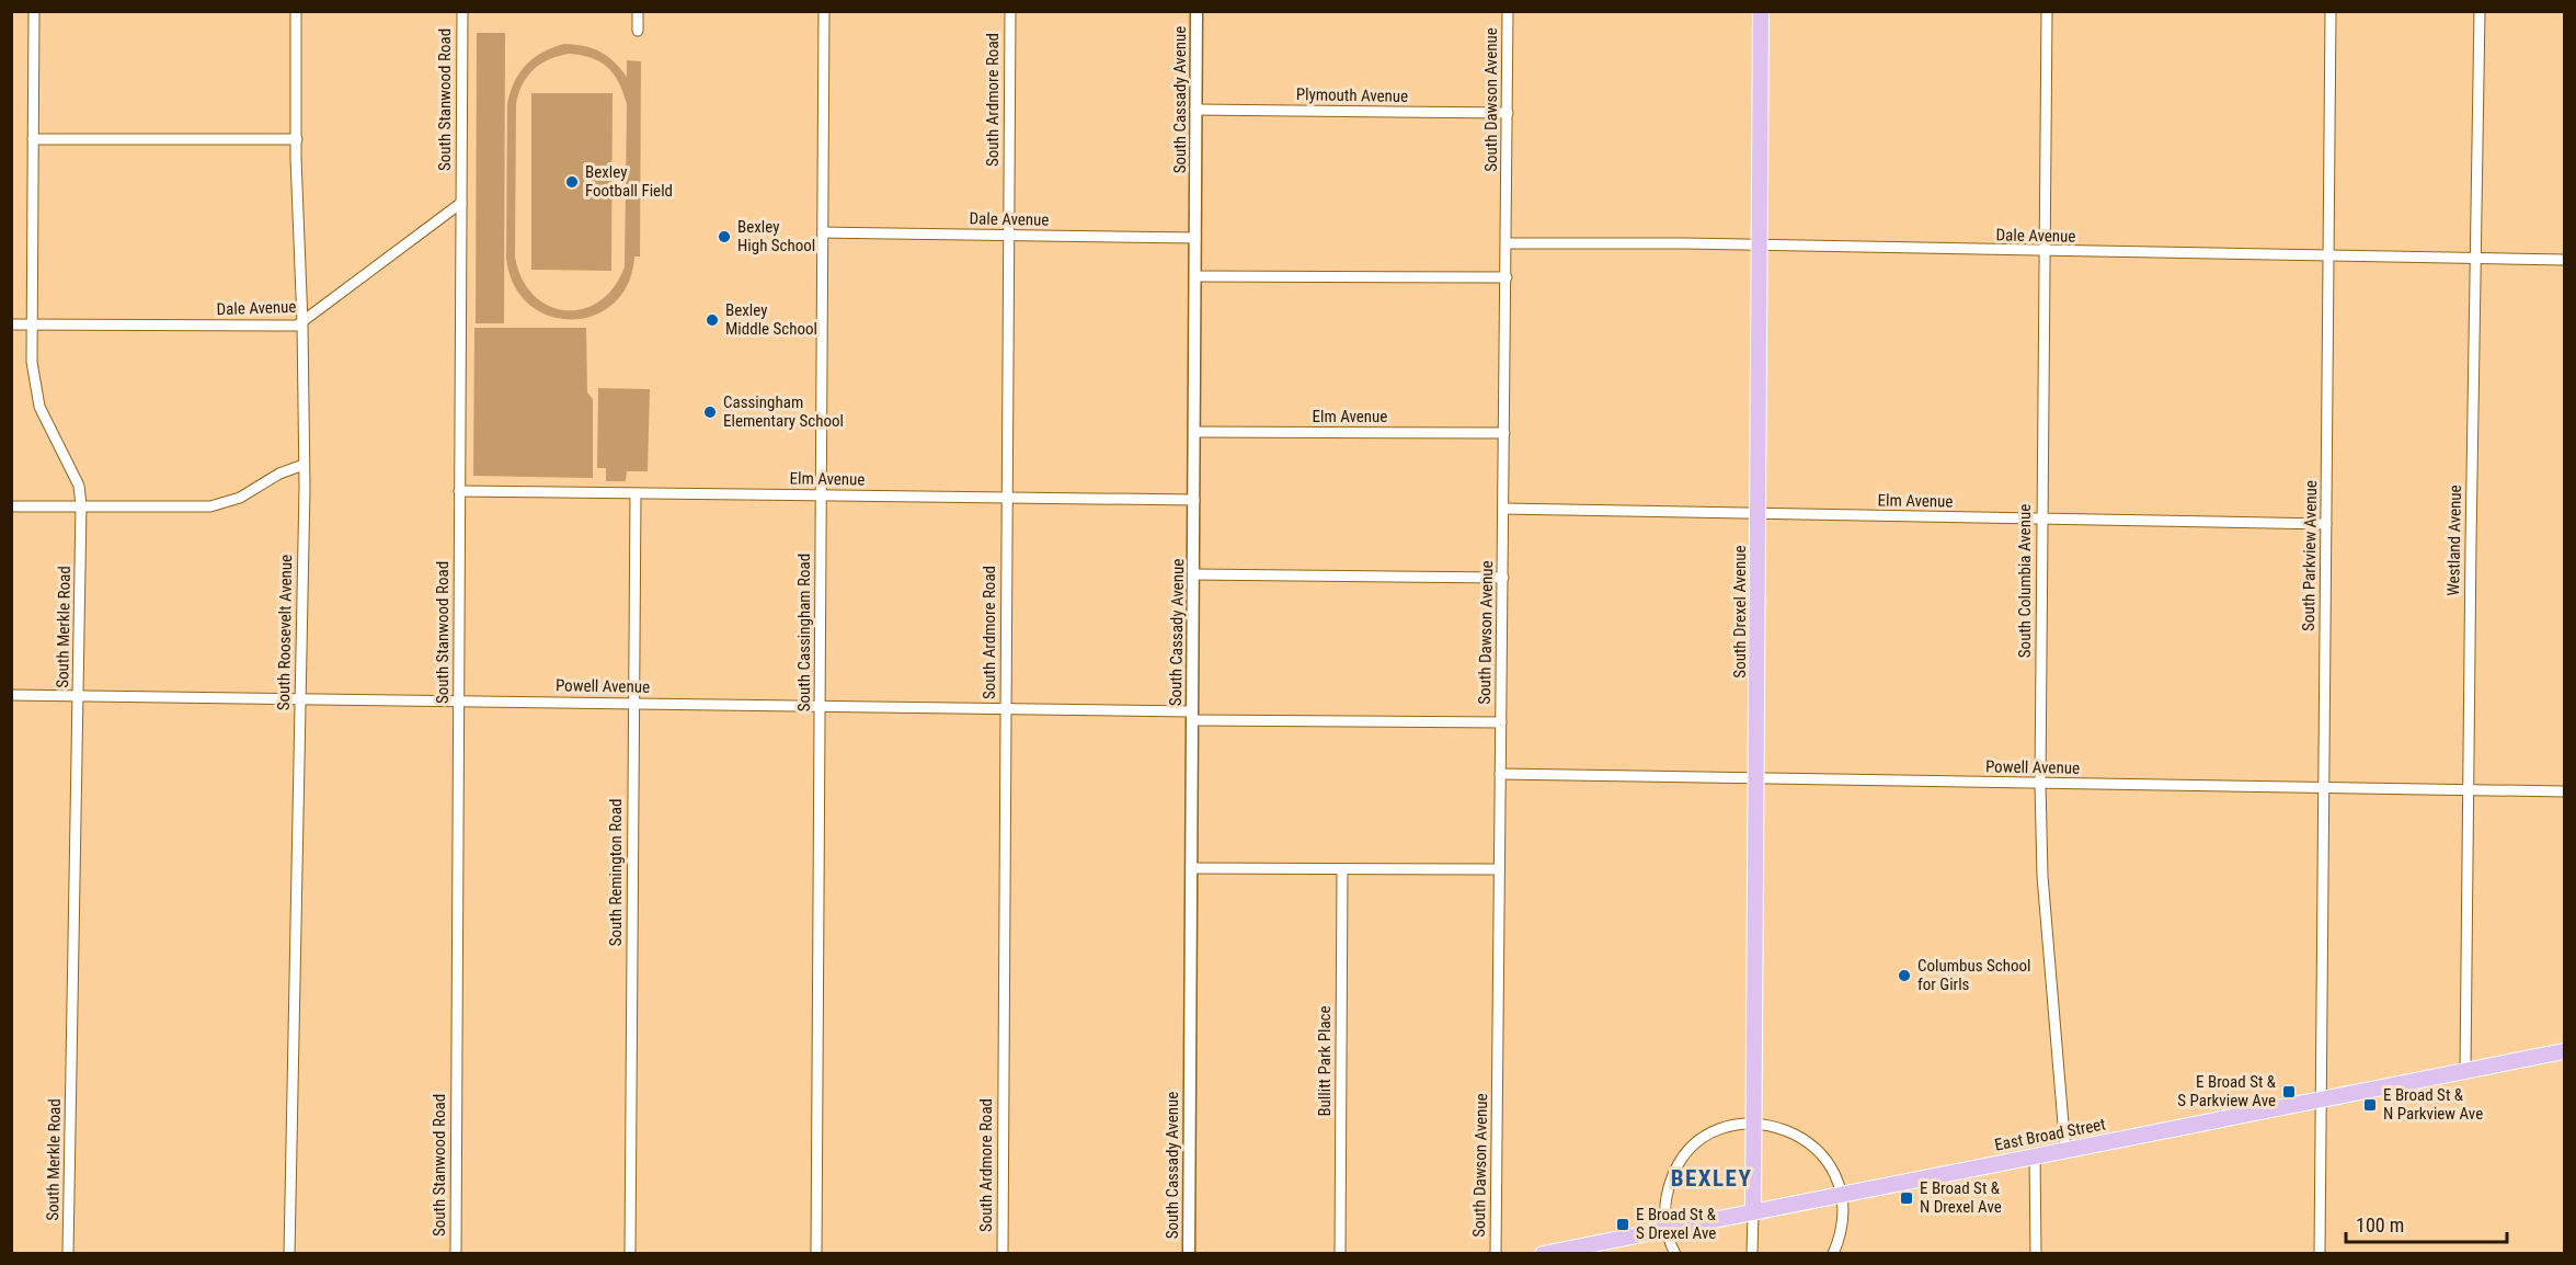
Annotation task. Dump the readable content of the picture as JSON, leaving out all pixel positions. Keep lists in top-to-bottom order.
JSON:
{
  "streets": {
    "main road": ["South Drexel Avenue", "East Broad Street"],
    "street": [
      "Plymouth Avenue",
      "South Stanwood Road",
      "South Ardmore Road",
      "South Cassady Avenue",
      "South Dawson Avenue",
      "Dale Avenue",
      "Elm Avenue",
      "Westland Avenue",
      "South Parkview Avenue",
      "South Columbia Avenue",
      "South Merkle Road",
      "South Roosevelt Avenue",
      "South Cassingham Road",
      "Powell Avenue",
      "South Remington Road",
      "Bullitt Park Place"
    ]
  },
  "crossings": [
    ["Plymouth Avenue", "South Cassady Avenue"],
    ["Plymouth Avenue", "South Dawson Avenue"],
    ["South Stanwood Road", "Dale Avenue"],
    ["South Stanwood Road", "Elm Avenue"],
    ["South Stanwood Road", "Powell Avenue"],
    ["South Ardmore Road", "Dale Avenue"],
    ["South Ardmore Road", "Elm Avenue"],
    ["South Ardmore Road", "Powell Avenue"],
    ["South Cassady Avenue", "Dale Avenue"],
    ["South Cassady Avenue", "Elm Avenue"],
    ["South Cassady Avenue", "Powell Avenue"],
    ["South Dawson Avenue", "Dale Avenue"],
    ["South Dawson Avenue", "Elm Avenue"],
    ["South Dawson Avenue", "Powell Avenue"],
    ["Dale Avenue", "Westland Avenue"],
    ["Dale Avenue", "South Parkview Avenue"],
    ["Dale Avenue", "South Columbia Avenue"],
    ["Dale Avenue", "South Drexel Avenue"],
    ["Dale Avenue", "South Merkle Road"],
    ["Dale Avenue", "South Roosevelt Avenue"],
    ["Dale Avenue", "South Cassingham Road"],
    ["Elm Avenue", "South Parkview Avenue"],
    ["Elm Avenue", "South Columbia Avenue"],
    ["Elm Avenue", "South Drexel Avenue"],
    ["Elm Avenue", "South Cassingham Road"],
    ["Elm Avenue", "South Remington Road"],
    ["Westland Avenue", "Powell Avenue"],
    ["Westland Avenue", "East Broad Street"],
    ["South Parkview Avenue", "Powell Avenue"],
    ["South Parkview Avenue", "East Broad Street"],
    ["South Columbia Avenue", "Powell Avenue"],
    ["South Columbia Avenue", "East Broad Street"],
    ["South Drexel Avenue", "Powell Avenue"],
    ["South Drexel Avenue", "East Broad Street"],
    ["South Merkle Road", "Powell Avenue"],
    ["South Roosevelt Avenue", "Powell Avenue"],
    ["South Cassingham Road", "Powell Avenue"],
    ["Powell Avenue", "South Remington Road"]
  ],
  "districts": ["BEXLEY"],
  "places": {
    "other": [
      "Bexley Football Field",
      "Bexley High School",
      "Bexley Middle School",
      "Cassingham Elementary School",
      "Columbus School for Girls"
    ],
    "transit": [
      "E Broad St & S Parkview Ave",
      "E Broad St & N Parkview Ave",
      "E Broad St & N Drexel Ave",
      "E Broad St & S Drexel Ave"
    ]
  },
  "scale_bar": "100 m"
}
